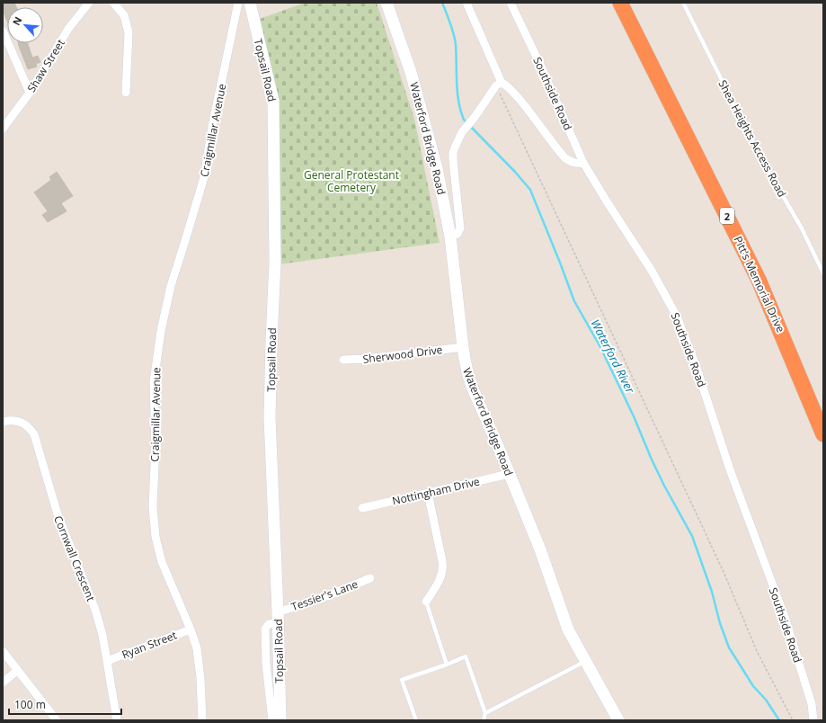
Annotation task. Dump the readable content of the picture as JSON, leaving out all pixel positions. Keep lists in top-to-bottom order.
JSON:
{
  "streets": {
    "highway": ["2", "Pitt's Memorial Drive"],
    "main road": ["Topsail Road", "Waterford Bridge Road"],
    "street": [
      "Shaw Street",
      "Southside Road",
      "Craigmillar Avenue",
      "Sherwood Drive",
      "Nottingham Drive",
      "Cornwall Crescent",
      "Tessier's Lane",
      "Ryan Street"
    ],
    "lane": ["Shea Heights Access Road"]
  },
  "crossings": [
    ["Topsail Road", "Tessier's Lane"],
    ["Craigmillar Avenue", "Ryan Street"],
    ["Waterford Bridge Road", "Sherwood Drive"],
    ["Waterford Bridge Road", "Nottingham Drive"],
    ["Cornwall Crescent", "Ryan Street"]
  ],
  "water": ["Waterford River"],
  "parks": ["General Protestant Cemetery"],
  "scale_bar": "100 m",
  "north": "top left"
}
